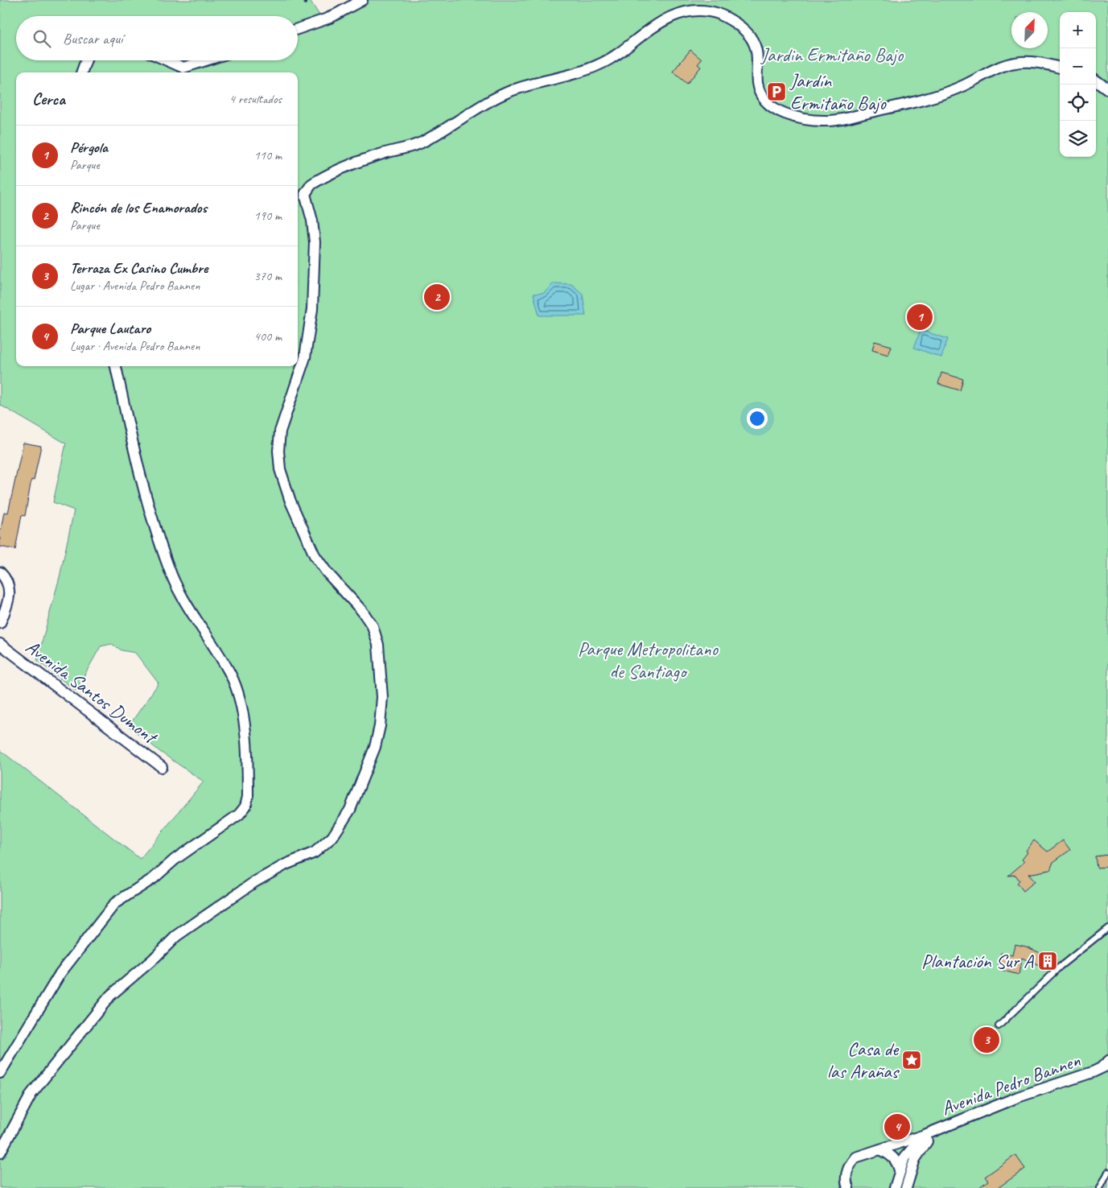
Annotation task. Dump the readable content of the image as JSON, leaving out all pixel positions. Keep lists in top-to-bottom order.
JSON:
{
  "streets": {
    "street": ["Avenida Santos Dumont", "Avenida Pedro Bannen"]
  },
  "parks": ["Jardin Ermitaño Bajo", "Parque Metropolitano de Santiago"],
  "places": {
    "parking": ["Jardín Ermitaño Bajo"],
    "building": ["Plantación Sur A"],
    "place": ["Casa de las Arañas"]
  },
  "north": "top right",
  "page": {
    "map_buttons": ["+", "−"],
    "search": "Buscar aquí",
    "heading": ["Cerca", "4 resultados"],
    "list": [
      {
        "mark": "1",
        "name": "Pérgola",
        "note": "Parque",
        "value": "110 m"
      },
      {
        "mark": "2",
        "name": "Rincón de los Enamorados",
        "note": "Parque",
        "value": "190 m"
      },
      {
        "mark": "3",
        "name": "Terraza Ex Casino Cumbre",
        "note": "Lugar · Avenida Pedro Bannen",
        "value": "370 m"
      },
      {
        "mark": "4",
        "name": "Parque Lautaro",
        "note": "Lugar · Avenida Pedro Bannen",
        "value": "400 m"
      }
    ],
    "pins": [
      "2",
      "1",
      "3",
      "4"
    ]
  }
}
